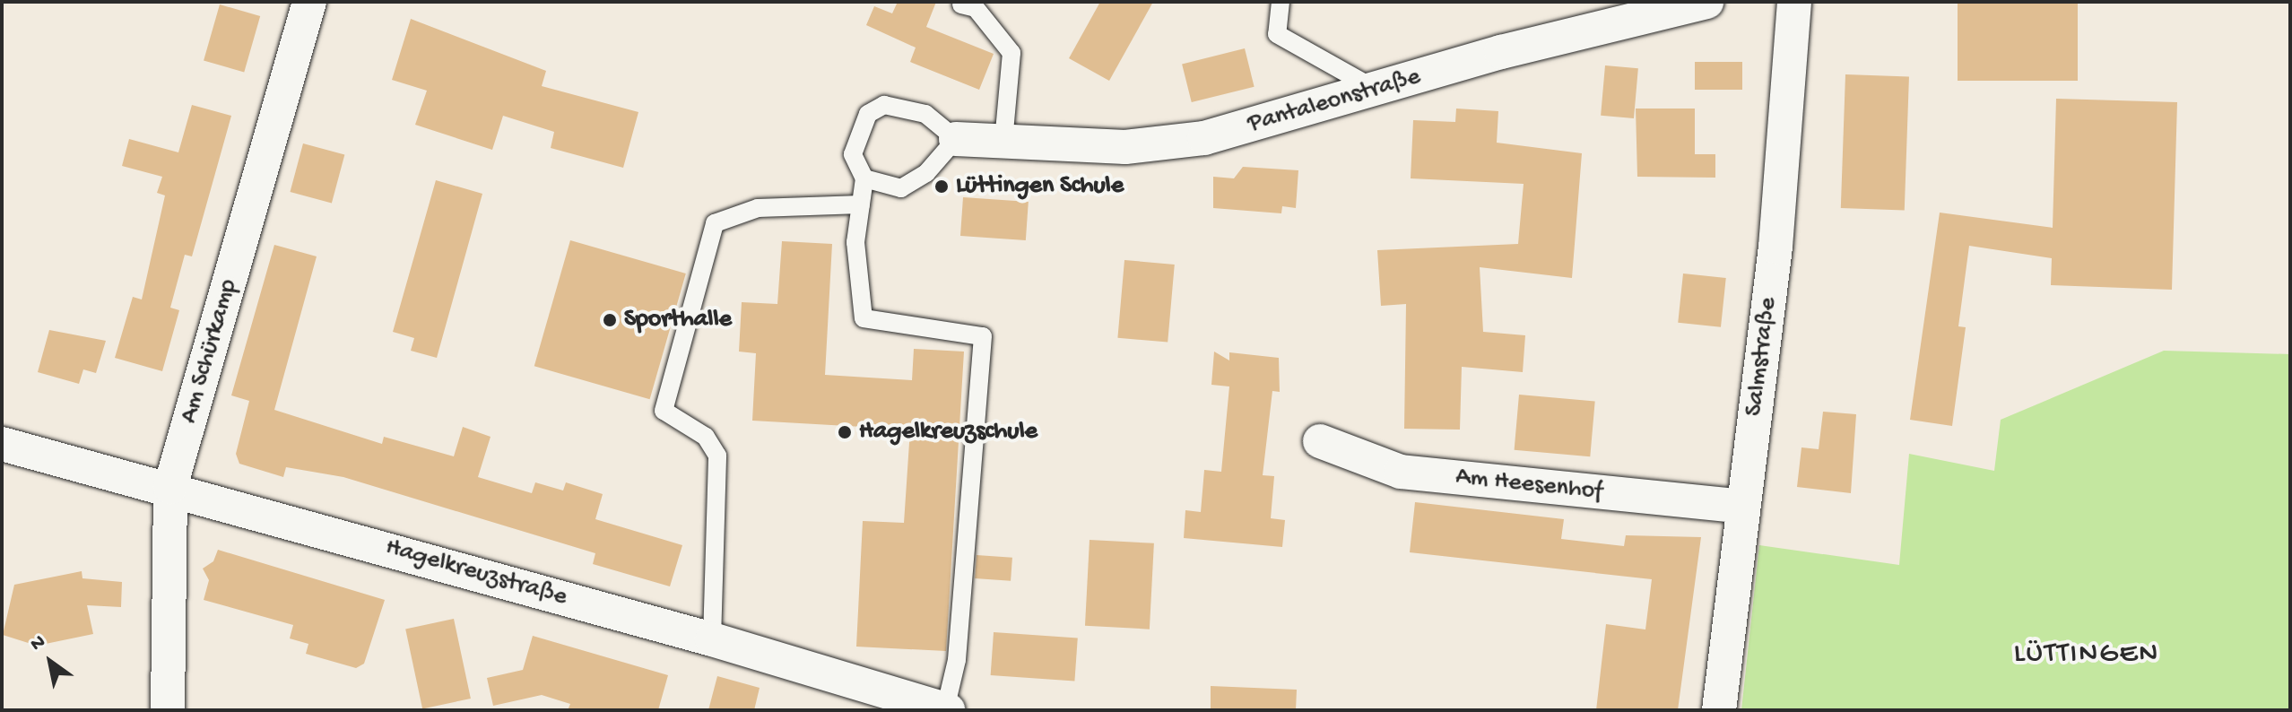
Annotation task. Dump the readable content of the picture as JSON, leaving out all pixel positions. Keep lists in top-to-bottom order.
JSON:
{
  "streets": {
    "street": [
      "Pantaleonstraße",
      "Am Schürkamp",
      "Salmstraße",
      "Am Heesenhof",
      "Hagelkreuzstraße"
    ]
  },
  "crossings": [
    ["Am Schürkamp", "Hagelkreuzstraße"],
    ["Salmstraße", "Am Heesenhof"]
  ],
  "districts": ["LÜTTINGEN"],
  "places": ["Lüttingen Schule", "Sporthalle", "Hagelkreuzschule"],
  "north": "top left"
}
